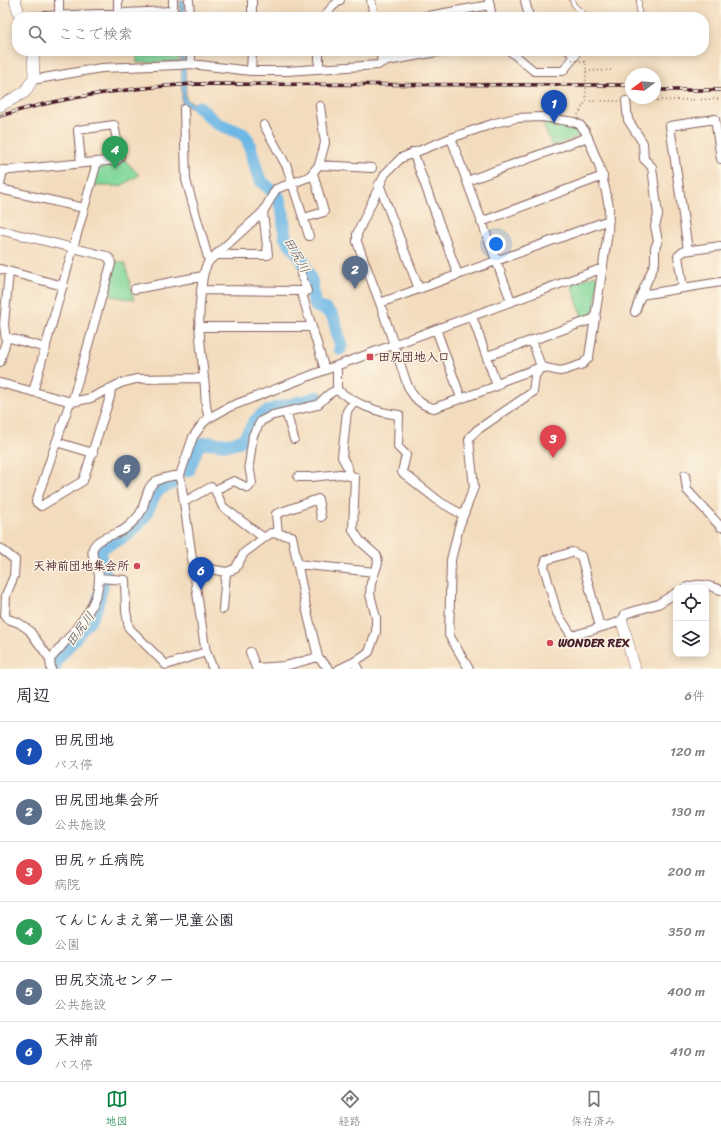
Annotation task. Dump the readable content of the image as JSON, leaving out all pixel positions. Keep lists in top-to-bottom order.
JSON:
{
  "water": ["田尻川"],
  "places": {
    "transit": ["田尻団地入口"],
    "other": ["天神前団地集会所", "WONDER REX"]
  },
  "north": "left",
  "page": {
    "search": "ここで検索",
    "pins": [
      "1",
      "4",
      "2",
      "3",
      "5",
      "6"
    ],
    "heading": ["周辺", "6件"],
    "list": [
      {
        "mark": "1",
        "name": "田尻団地",
        "note": "バス停",
        "value": "120 m"
      },
      {
        "mark": "2",
        "name": "田尻団地集会所",
        "note": "公共施設",
        "value": "130 m"
      },
      {
        "mark": "3",
        "name": "田尻ヶ丘病院",
        "note": "病院",
        "value": "200 m"
      },
      {
        "mark": "4",
        "name": "てんじんまえ第一児童公園",
        "note": "公園",
        "value": "350 m"
      },
      {
        "mark": "5",
        "name": "田尻交流センター",
        "note": "公共施設",
        "value": "400 m"
      },
      {
        "mark": "6",
        "name": "天神前",
        "note": "バス停",
        "value": "410 m"
      }
    ],
    "nav": ["地図", "経路", "保存済み"]
  }
}
